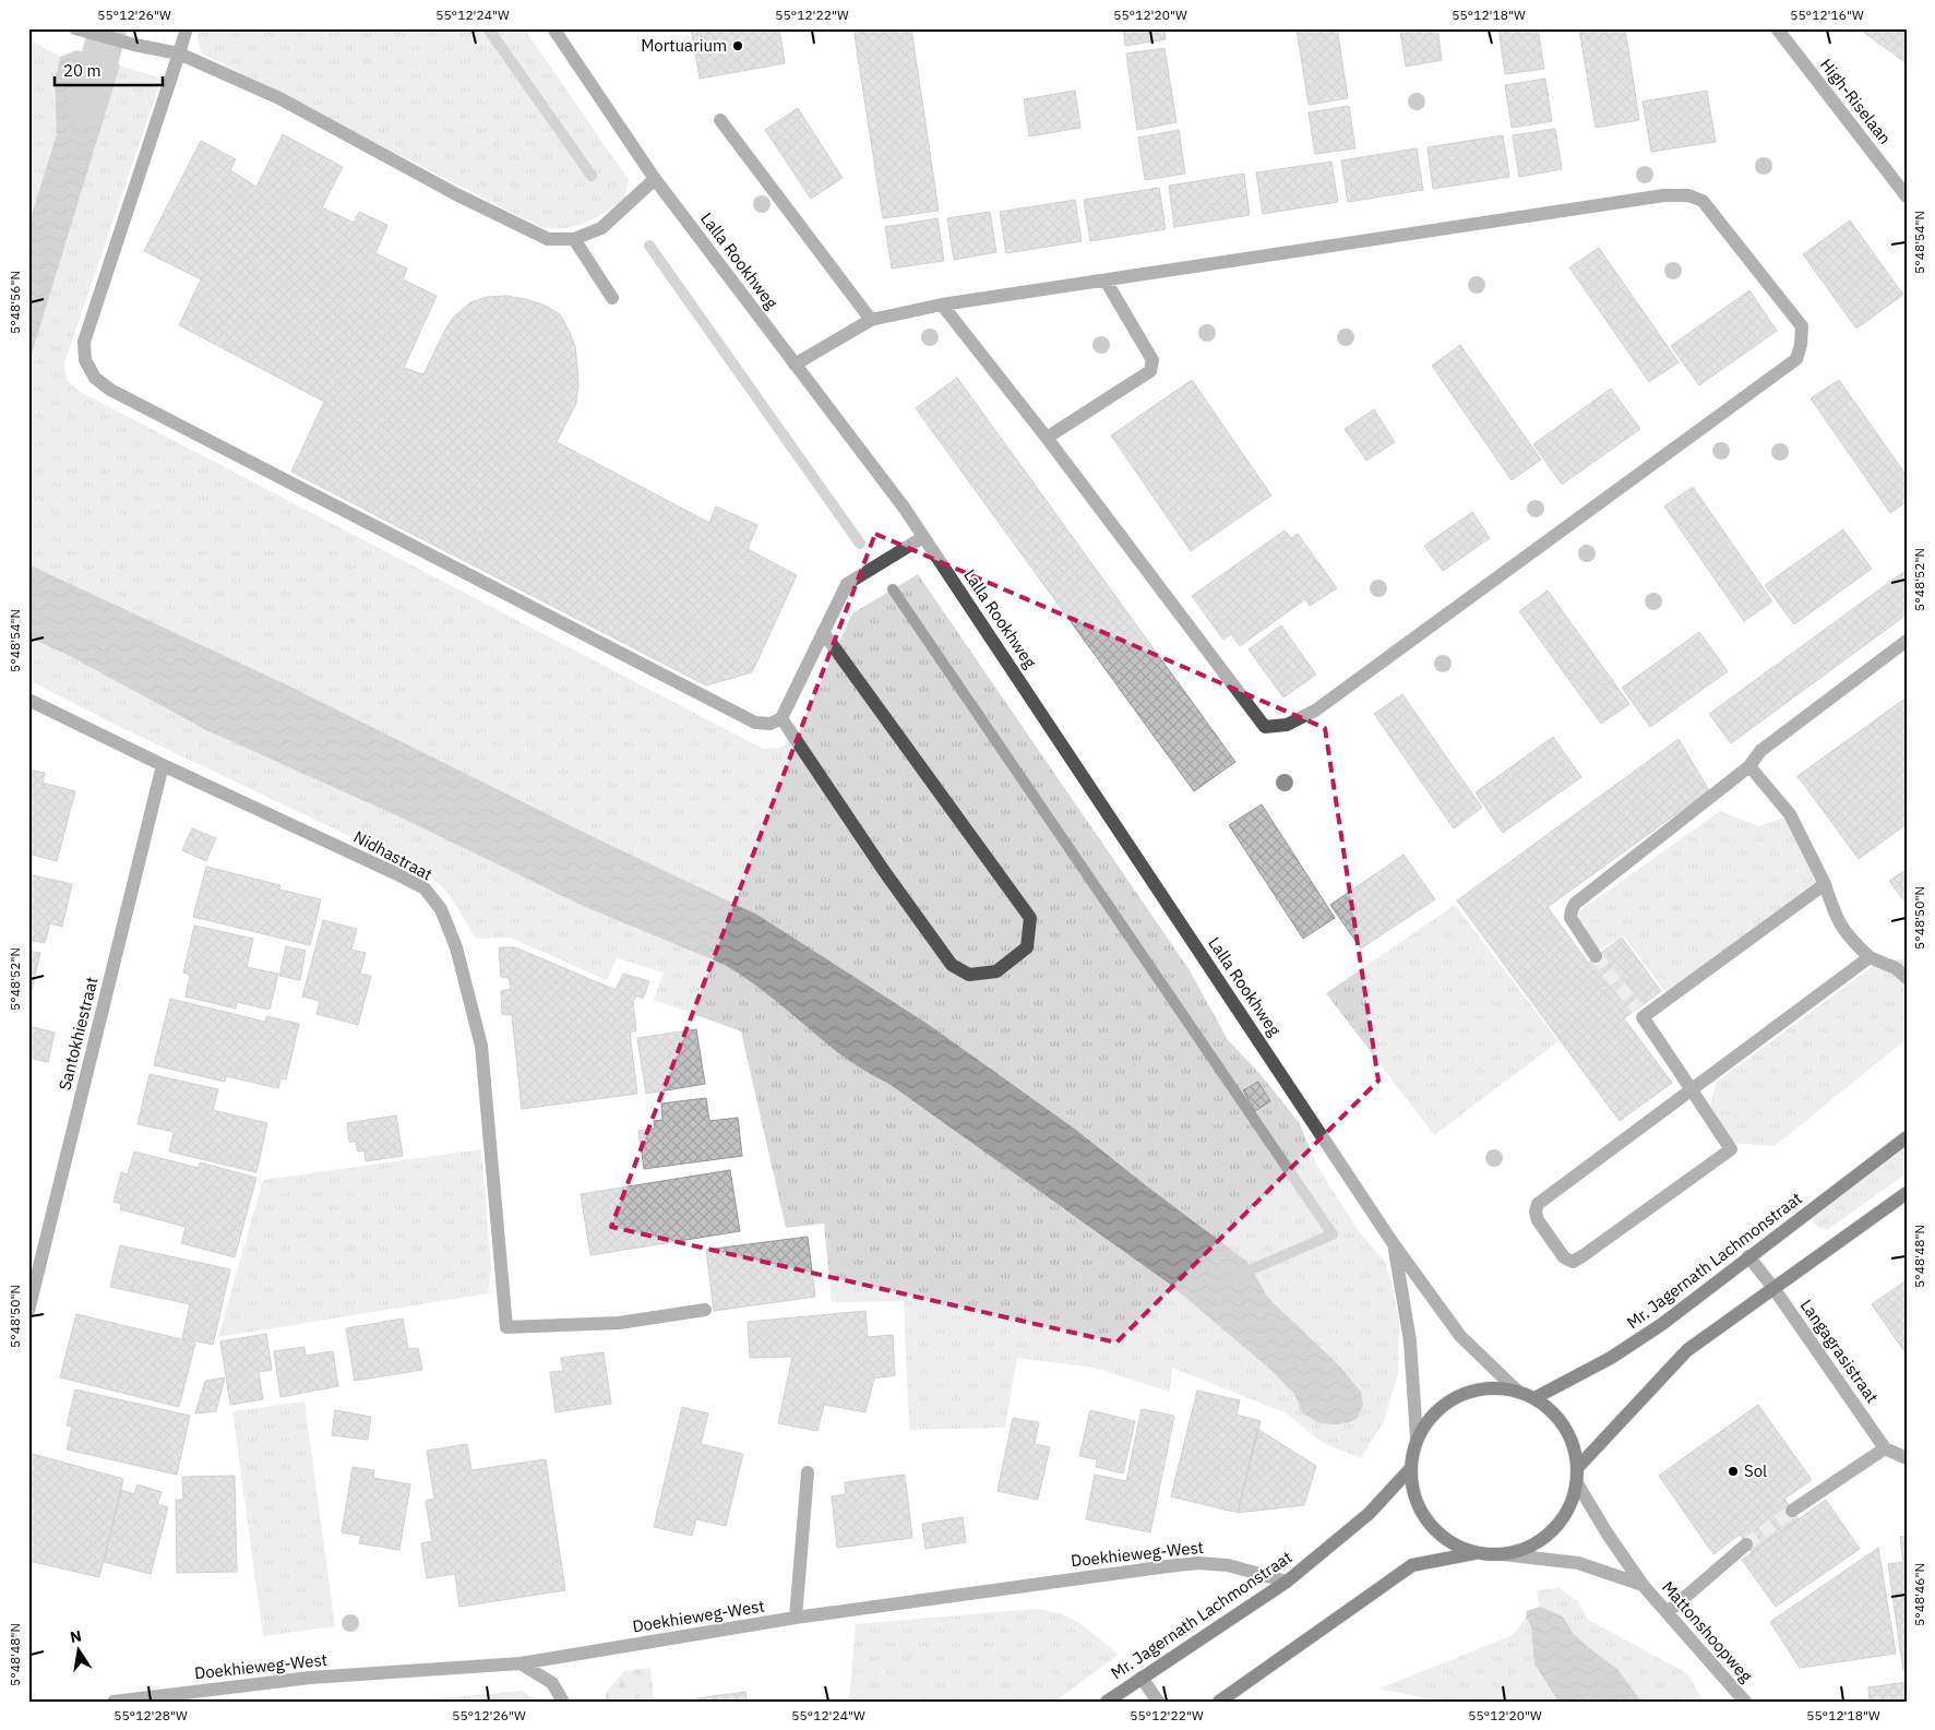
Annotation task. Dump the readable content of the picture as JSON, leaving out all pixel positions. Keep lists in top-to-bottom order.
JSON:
{
  "streets": {
    "main road": ["Mr. Jagernath Lachmonstraat"],
    "street": [
      "High-Riselaan",
      "Lalla Rookhweg",
      "Nidhastraat",
      "Santokhiestraat",
      "Langagrasistraat",
      "Doekhieweg-West",
      "Mattonshoopweg"
    ]
  },
  "crossings": [
    ["Lalla Rookhweg", "Mr. Jagernath Lachmonstraat"],
    ["Lalla Rookhweg", "Mattonshoopweg"],
    ["Nidhastraat", "Santokhiestraat"],
    ["Mr. Jagernath Lachmonstraat", "Langagrasistraat"],
    ["Mr. Jagernath Lachmonstraat", "Doekhieweg-West"],
    ["Mr. Jagernath Lachmonstraat", "Mattonshoopweg"]
  ],
  "places": ["Mortuarium", "Sol"],
  "scale_bar": "20 m",
  "north": "top",
  "coordinates": [
    "55°12'26\"W",
    "55°12'24\"W",
    "55°12'22\"W",
    "55°12'20\"W",
    "55°12'18\"W",
    "55°12'16\"W",
    "5°48'54\"N",
    "5°48'56\"N",
    "5°48'52\"N",
    "5°48'50\"N",
    "5°48'48\"N",
    "5°48'46\"N",
    "55°12'28\"W"
  ]
}
